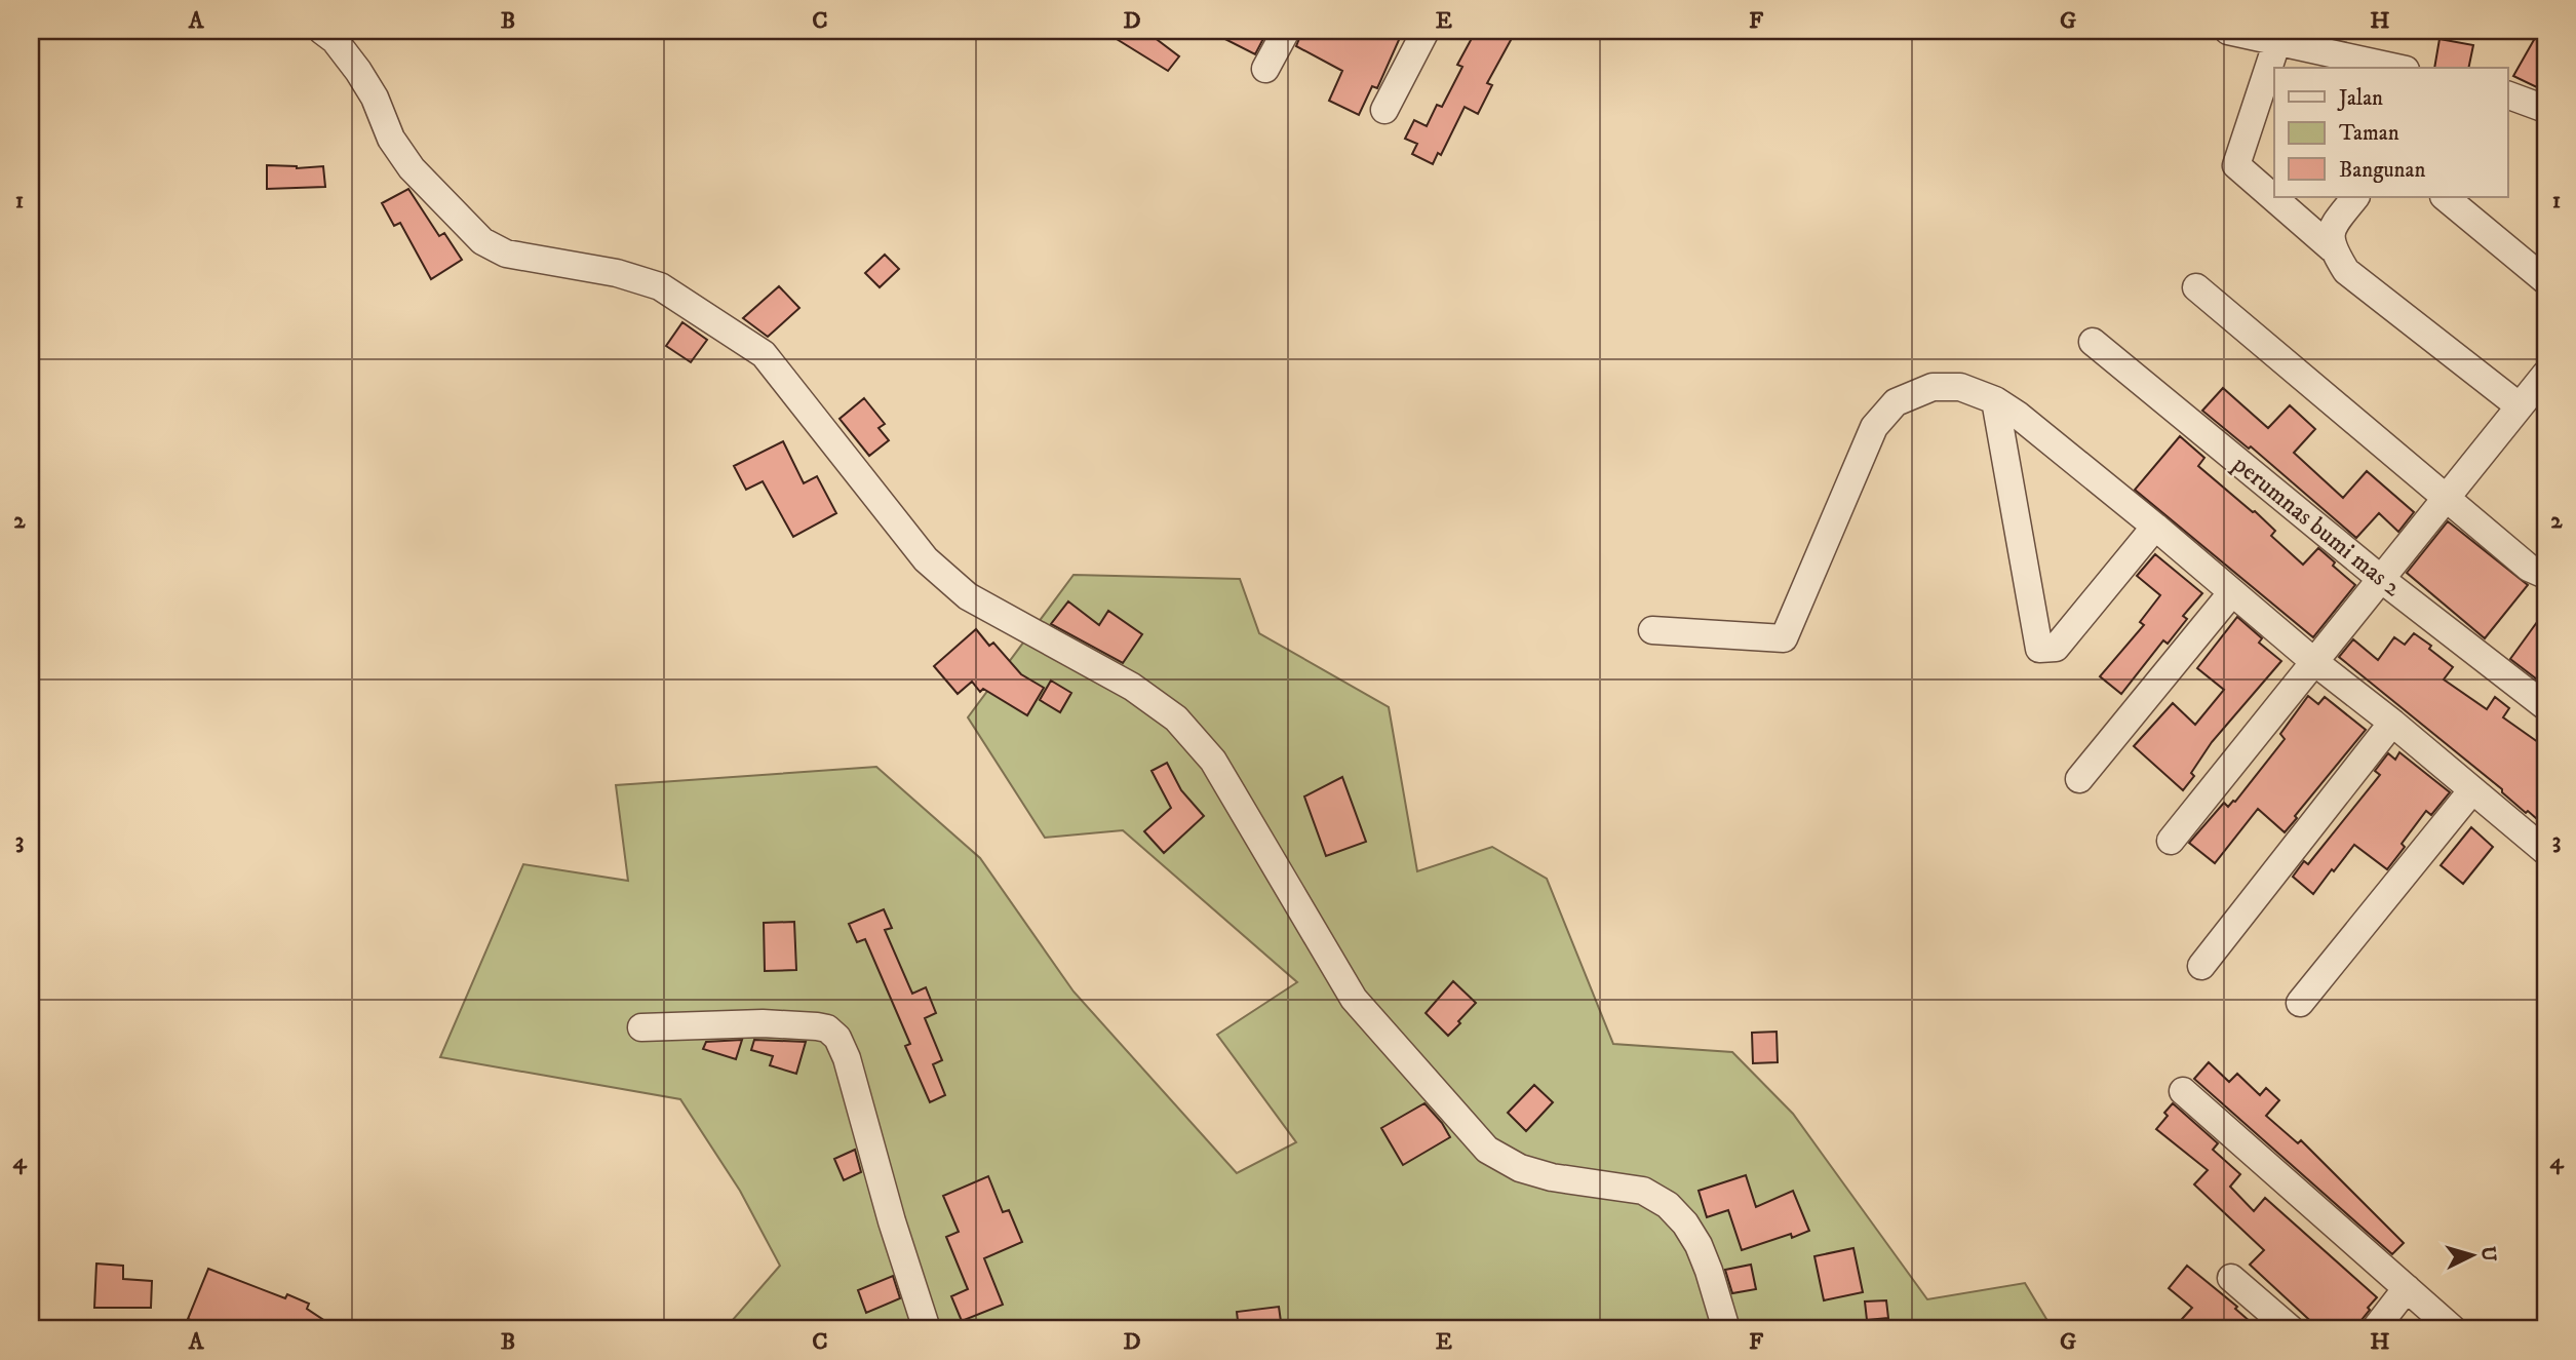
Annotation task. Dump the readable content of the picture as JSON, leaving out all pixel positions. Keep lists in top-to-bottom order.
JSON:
{
  "streets": {
    "street": ["perumnas bumi mas 2"]
  },
  "legend": ["Jalan", "Taman", "Bangunan"],
  "north": "right",
  "grid": {
    "columns": [
      "A",
      "B",
      "C",
      "D",
      "E",
      "F",
      "G",
      "H"
    ],
    "rows": [
      "1",
      "2",
      "3",
      "4"
    ]
  }
}
